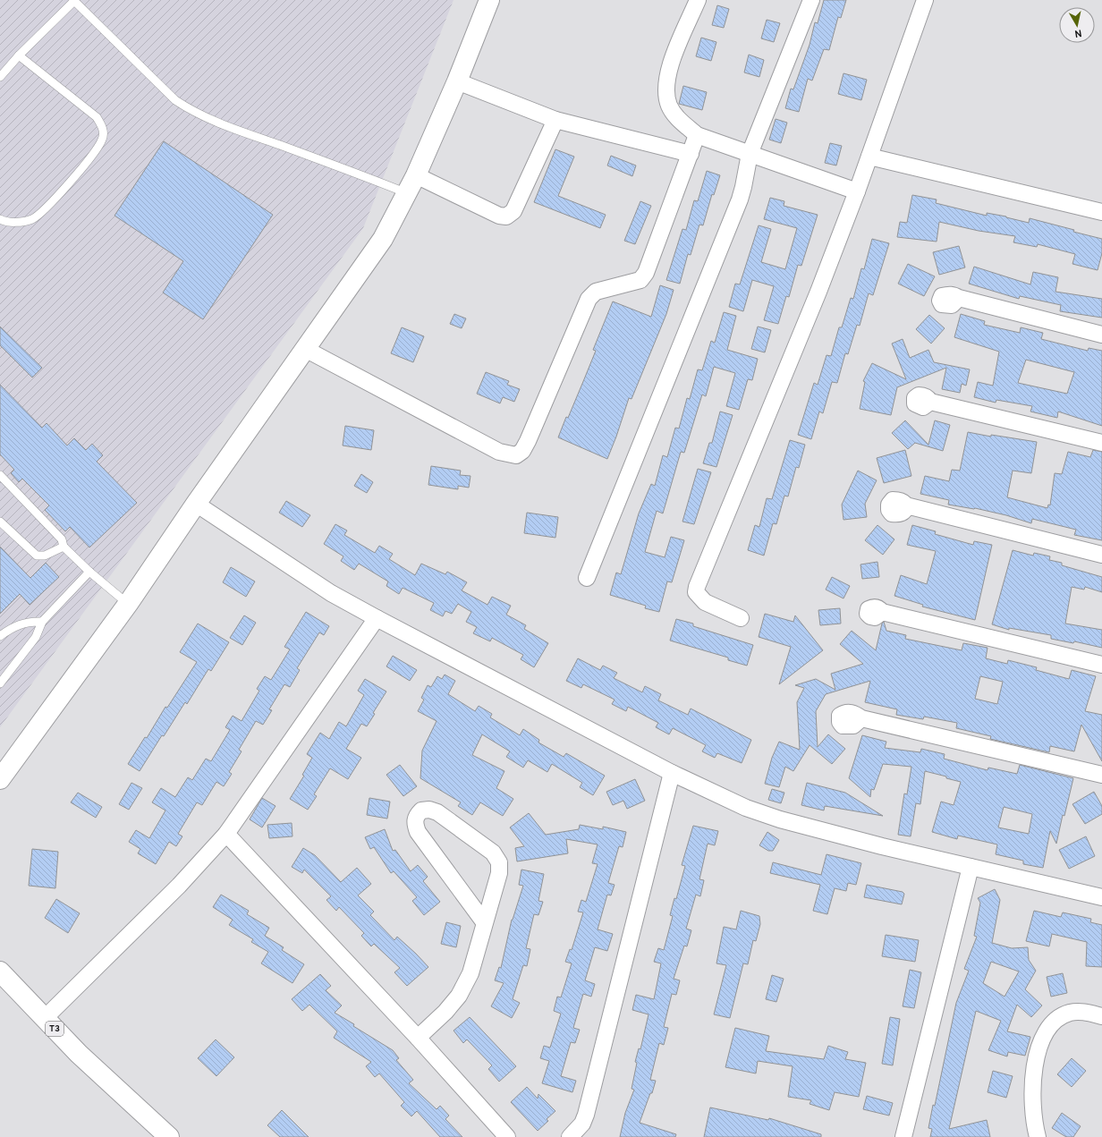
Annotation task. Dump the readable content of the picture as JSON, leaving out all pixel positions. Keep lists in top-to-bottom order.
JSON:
{
  "streets": {
    "main road": ["T3"]
  },
  "north": "bottom"
}
